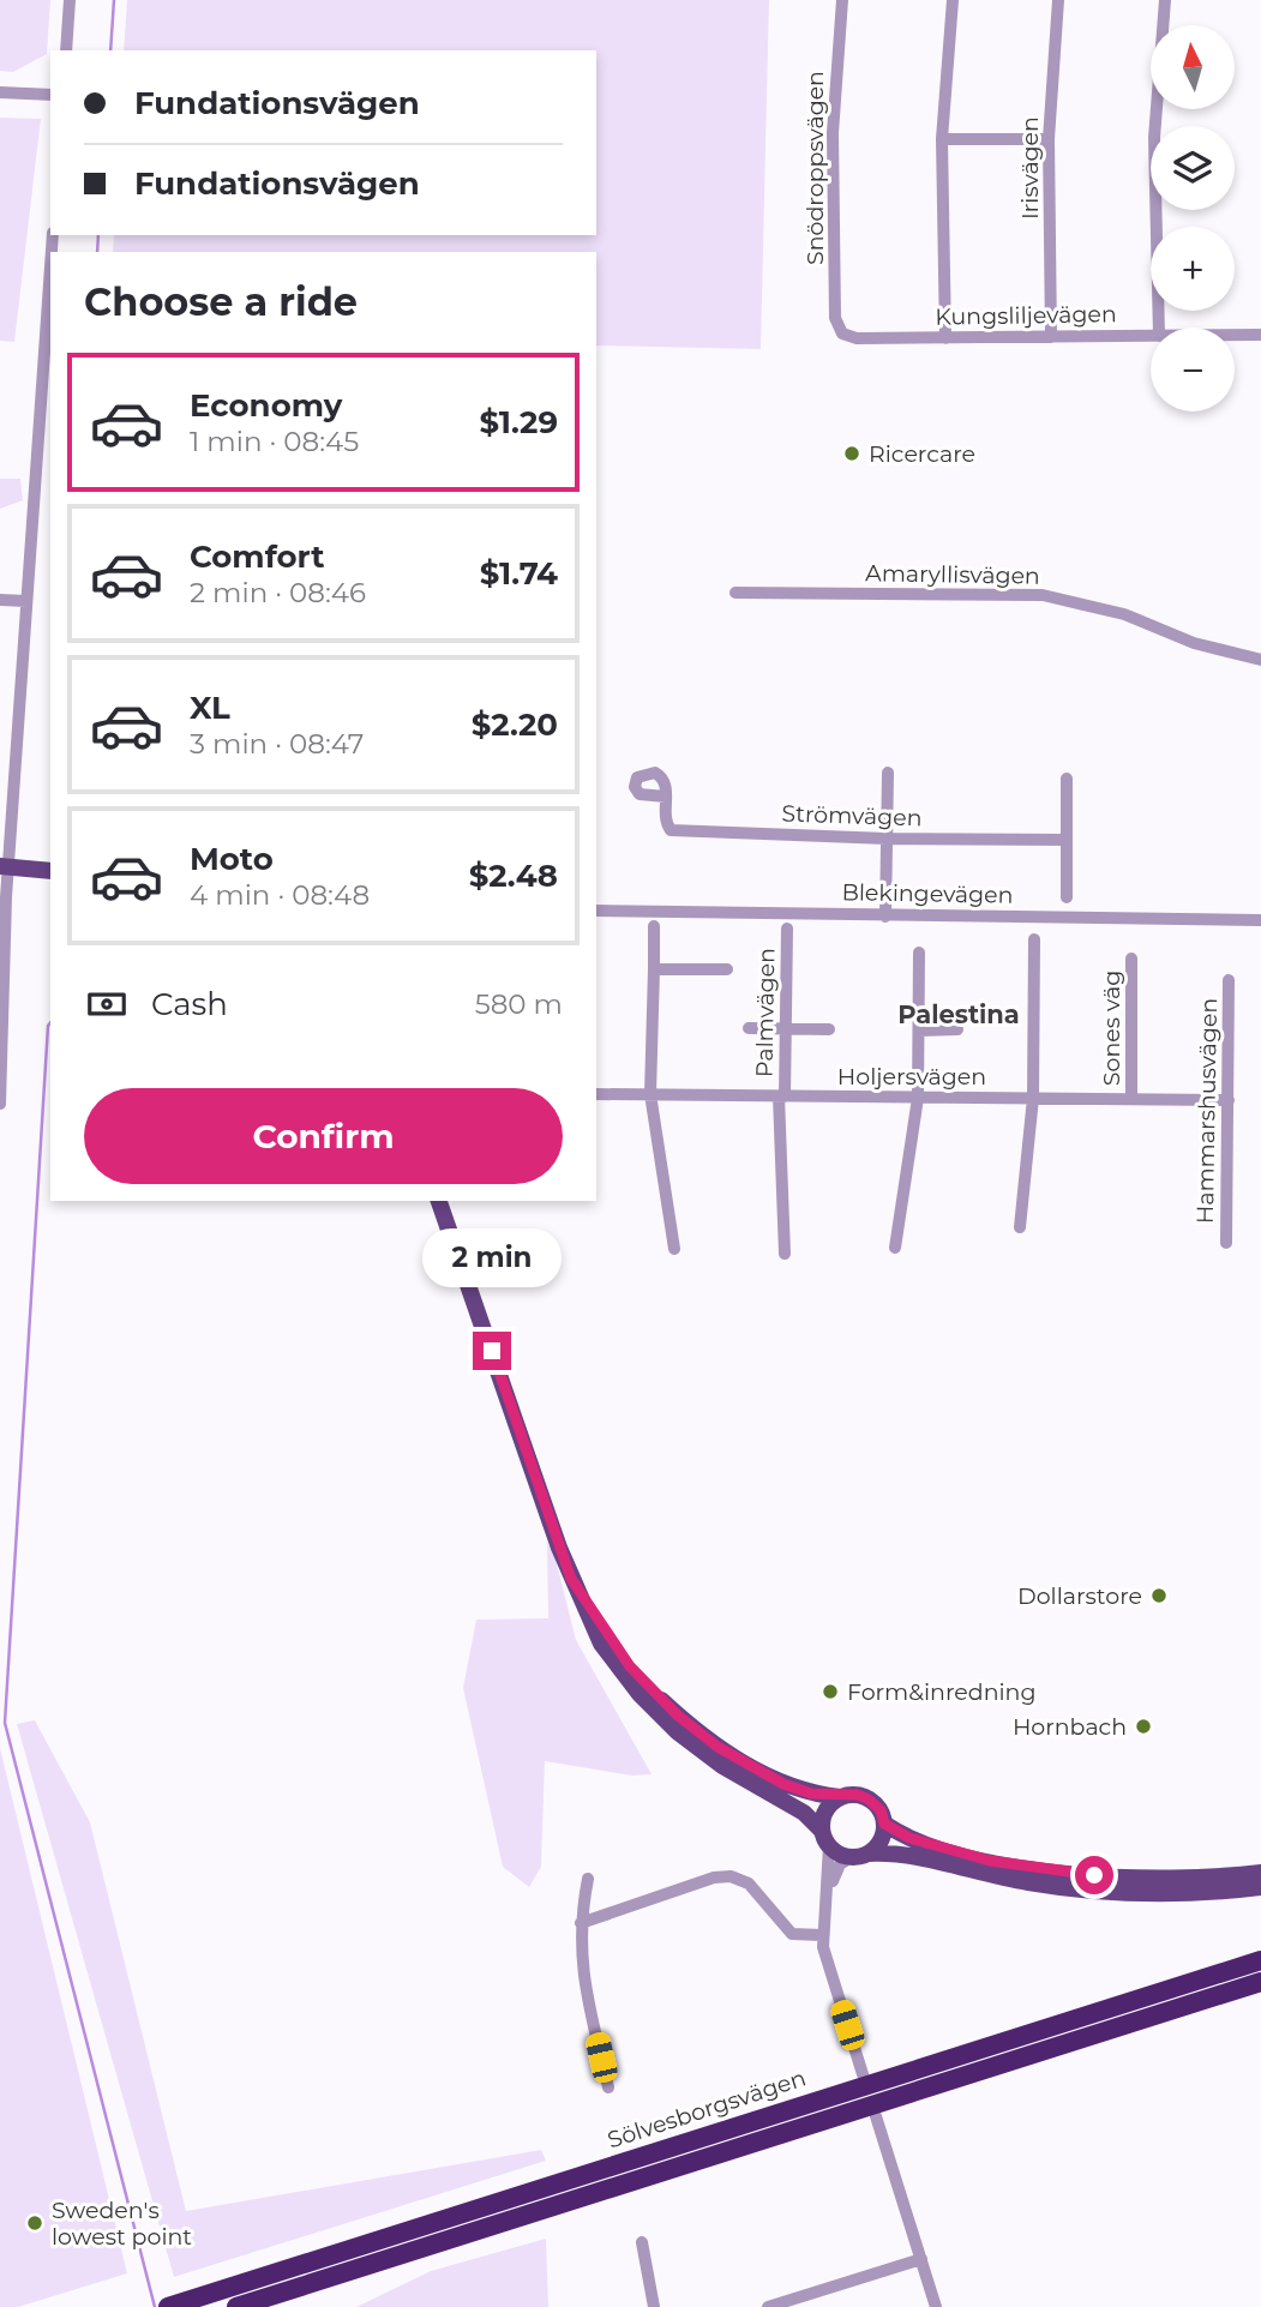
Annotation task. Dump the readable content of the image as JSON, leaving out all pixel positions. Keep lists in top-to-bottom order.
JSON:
{
  "streets": {
    "highway": ["Sölvesborgsvägen"],
    "street": [
      "Snödroppsvägen",
      "Irisvägen",
      "Kungsliljevägen",
      "Amaryllisvägen",
      "Strömvägen",
      "Blekingevägen",
      "Palmvägen",
      "Sones väg",
      "Holjersvägen",
      "Hammarshusvägen"
    ]
  },
  "crossings": [
    ["Snödroppsvägen", "Kungsliljevägen"],
    ["Irisvägen", "Kungsliljevägen"],
    ["Palmvägen", "Holjersvägen"],
    ["Sones väg", "Holjersvägen"],
    ["Holjersvägen", "Hammarshusvägen"]
  ],
  "districts": ["Palestina"],
  "places": [
    "Ricercare",
    "Dollarstore",
    "Form&inredning",
    "Hornbach",
    "Sweden's lowest point"
  ],
  "north": "top",
  "page": {
    "map_buttons": ["+", "−"],
    "banner": ["Fundationsvägen", "Fundationsvägen"],
    "heading": "Choose a ride",
    "list": [
      {
        "name": "Economy",
        "note": "1 min · 08:45",
        "value": "$1.29"
      },
      {
        "name": "Comfort",
        "note": "2 min · 08:46",
        "value": "$1.74"
      },
      {
        "name": "XL",
        "note": "3 min · 08:47",
        "value": "$2.20"
      },
      {
        "name": "Moto",
        "note": "4 min · 08:48",
        "value": "$2.48"
      }
    ],
    "pay": ["Cash", "580 m"],
    "buttons": "Confirm",
    "bubble": "2 min"
  }
}
